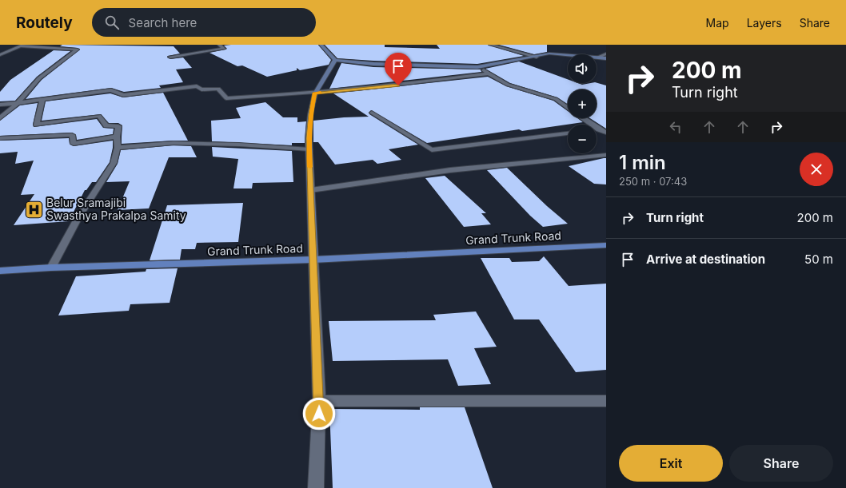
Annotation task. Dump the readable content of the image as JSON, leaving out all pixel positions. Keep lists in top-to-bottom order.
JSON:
{
  "streets": {
    "main road": ["Grand Trunk Road"]
  },
  "places": {
    "hospital": ["Belur Sramajibi Swasthya Prakalpa Samity"]
  },
  "page": {
    "header": "Routely",
    "search": "Search here",
    "nav": ["Map", "Layers", "Share"],
    "turn": ["200 m", "Turn right"],
    "map_buttons": ["+", "−"],
    "heading": ["1 min", "250 m · 07:43"],
    "list": [
      {
        "name": "Turn right",
        "value": "200 m"
      },
      {
        "name": "Arrive at destination",
        "value": "50 m"
      }
    ],
    "buttons": ["Exit", "Share"]
  }
}
